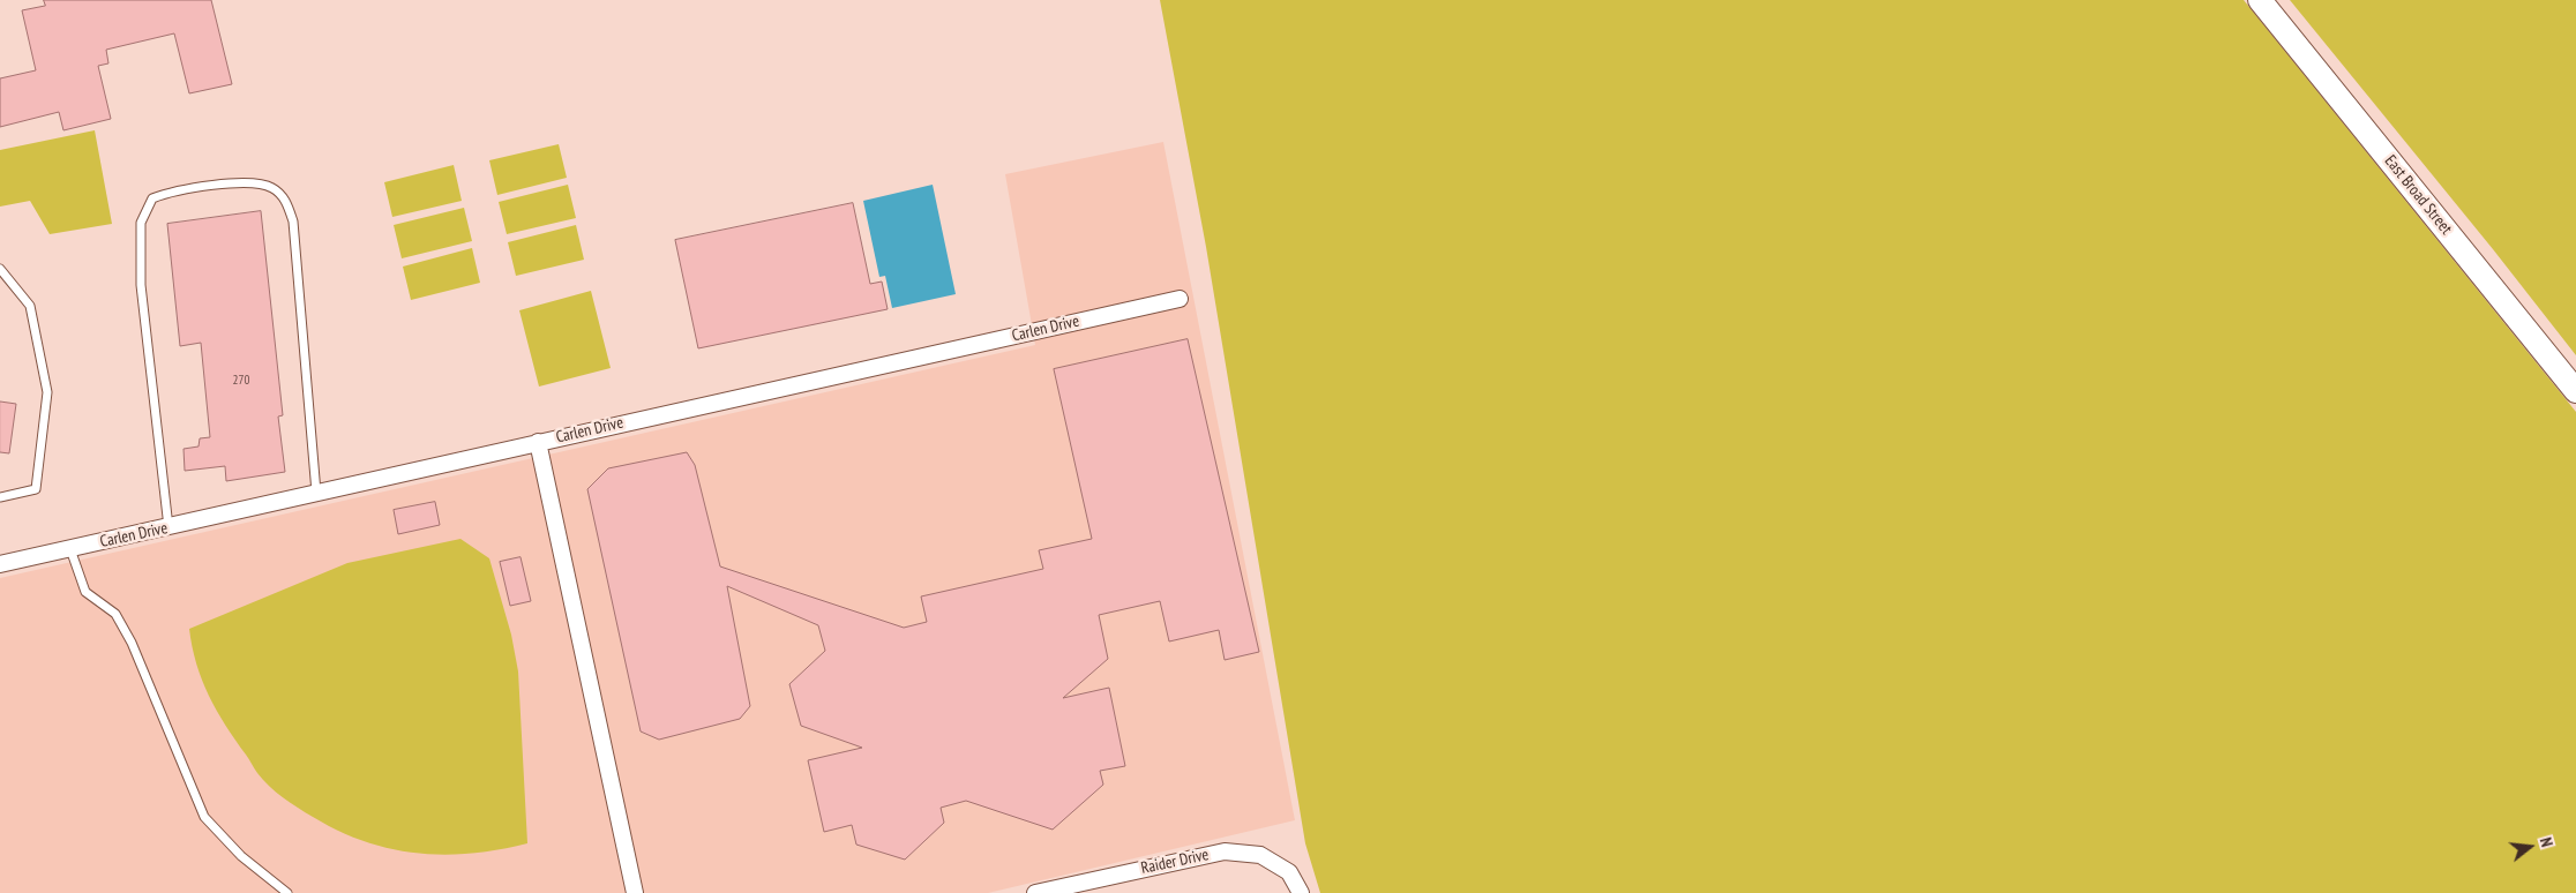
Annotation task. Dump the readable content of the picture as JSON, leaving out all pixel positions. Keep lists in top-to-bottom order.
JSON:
{
  "streets": {
    "street": ["East Broad Street", "Carlen Drive", "Raider Drive"]
  },
  "house_numbers": ["270"],
  "north": "right"
}
